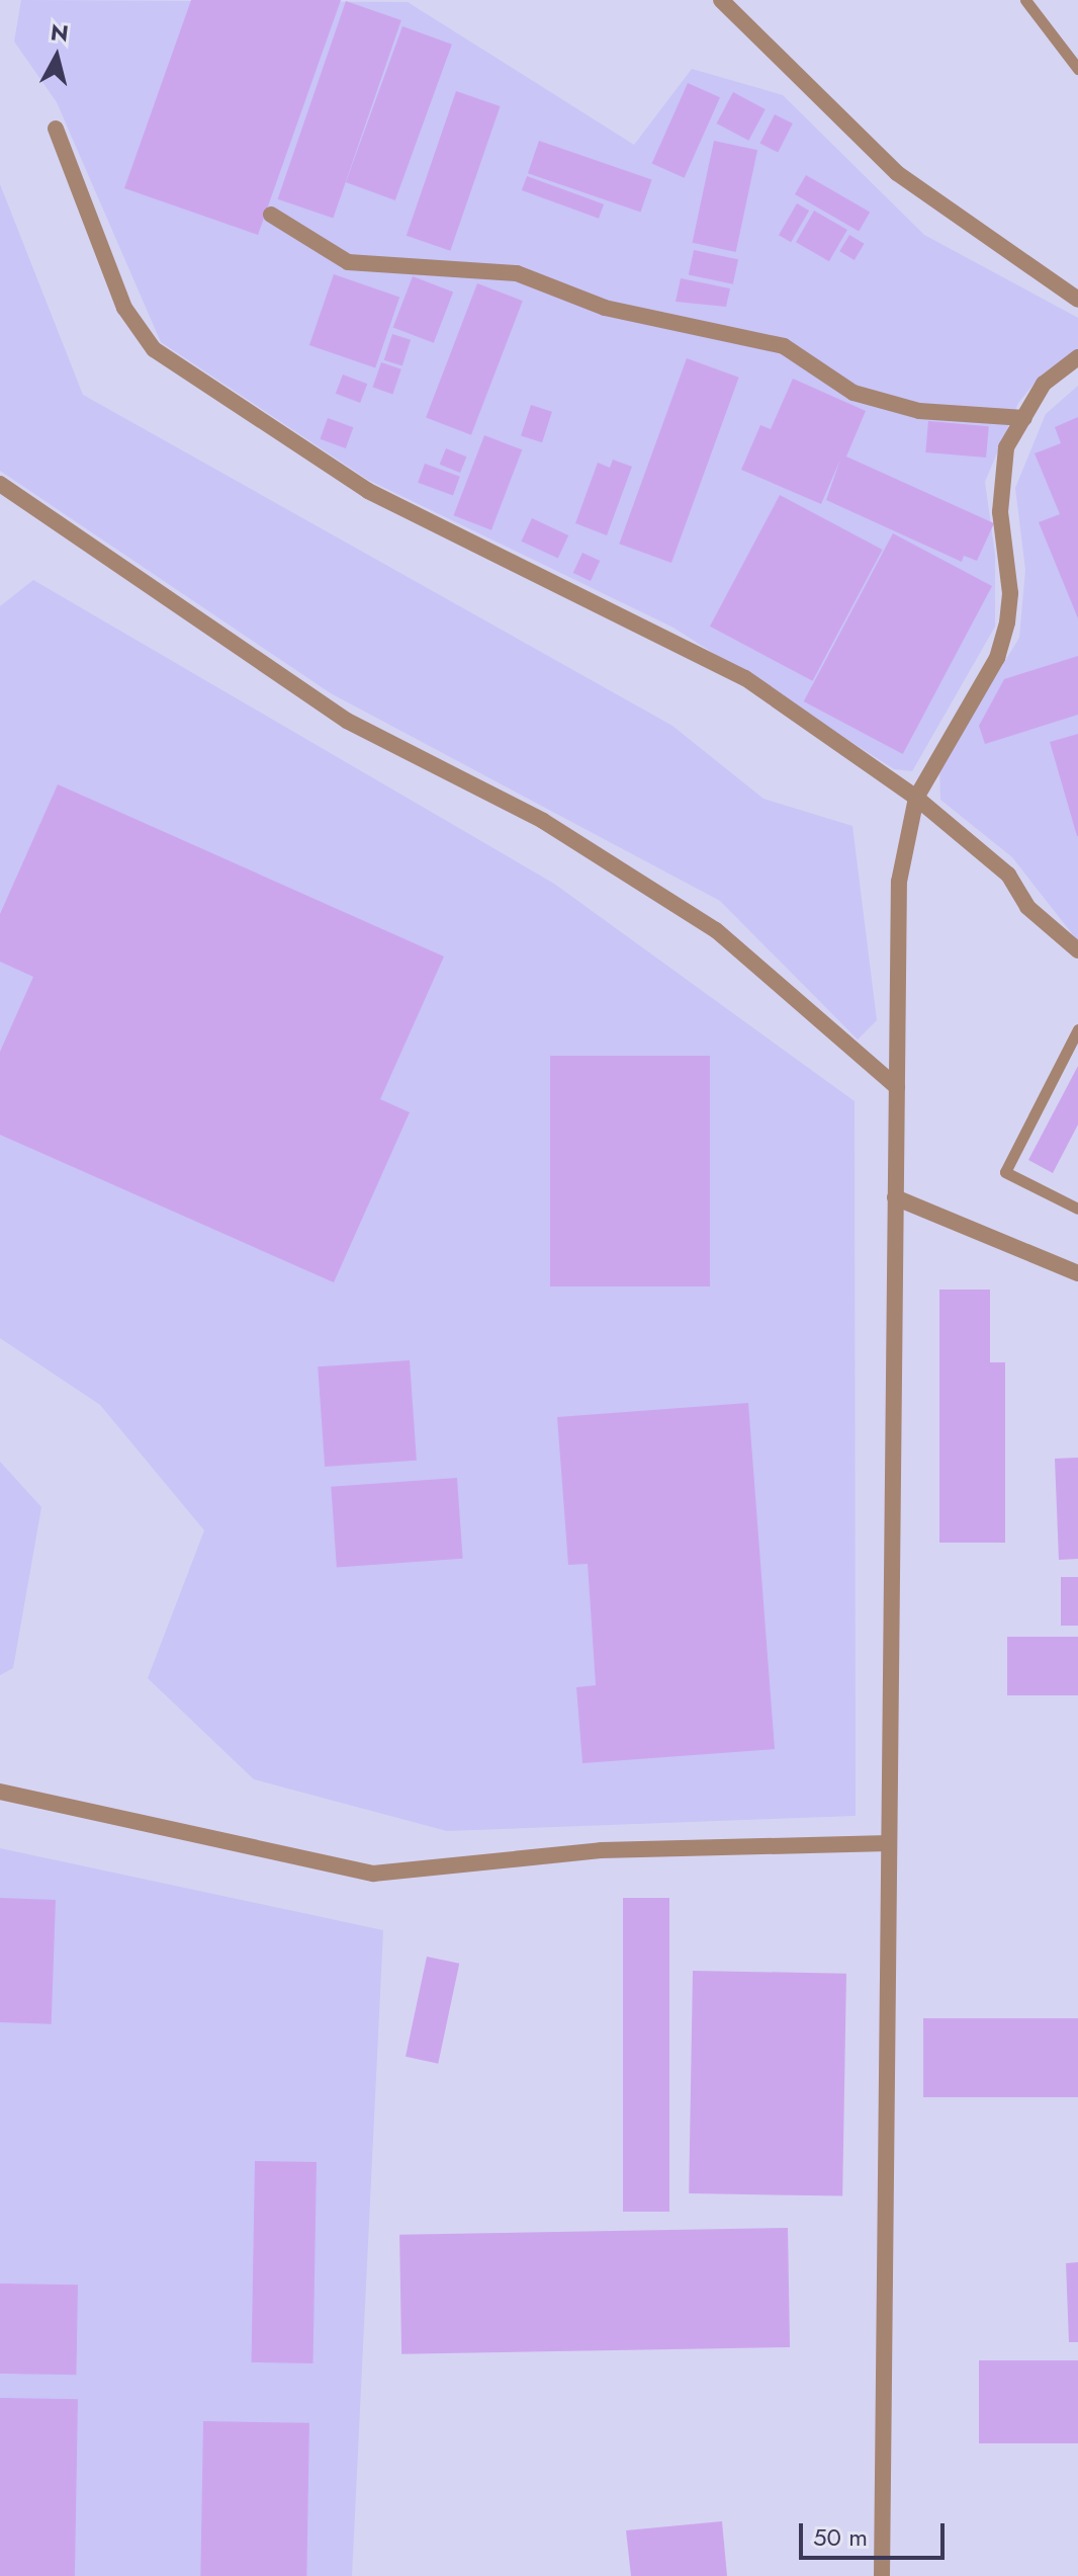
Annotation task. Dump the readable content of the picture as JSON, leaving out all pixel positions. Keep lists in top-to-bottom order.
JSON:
{
  "scale_bar": "50 m",
  "north": "top"
}
